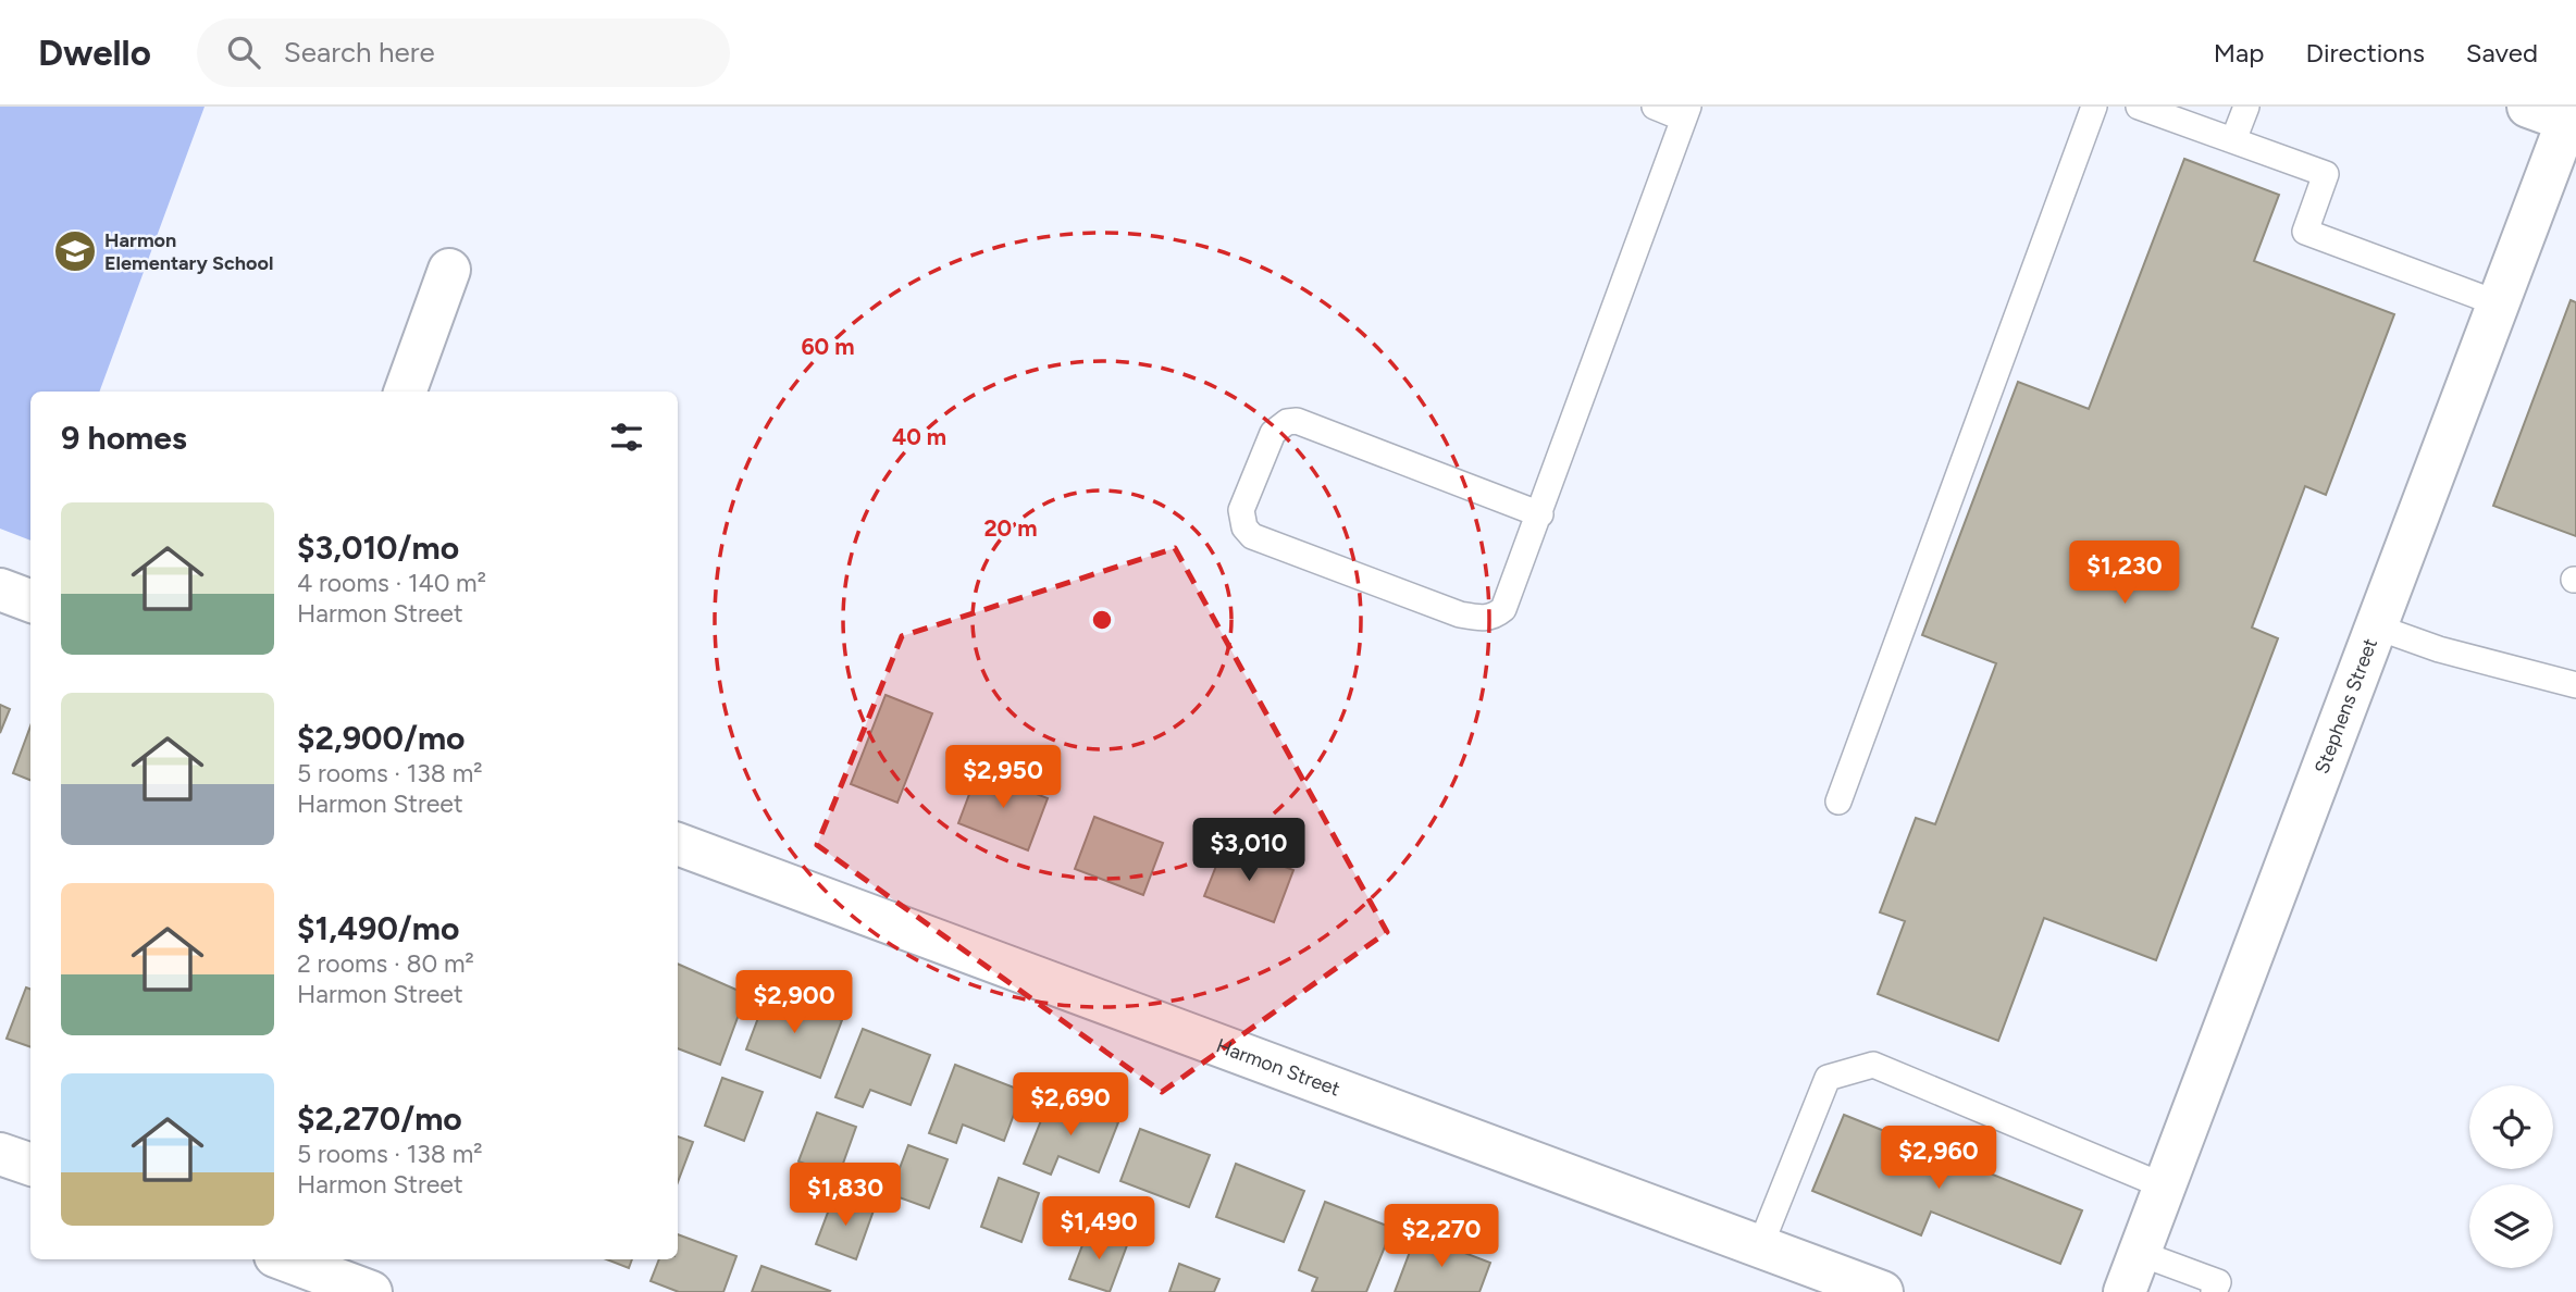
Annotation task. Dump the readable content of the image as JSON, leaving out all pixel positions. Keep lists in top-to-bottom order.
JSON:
{
  "streets": {
    "street": ["Stephens Street", "Harmon Street"]
  },
  "places": {
    "school or university": ["Harmon Elementary School"]
  },
  "page": {
    "header": "Dwello",
    "search": "Search here",
    "nav": ["Map", "Directions", "Saved"],
    "heading": "9 homes",
    "list": [
      {
        "name": "$3,010/mo",
        "note": "4 rooms · 140 m² · Harmon Street"
      },
      {
        "name": "$2,900/mo",
        "note": "5 rooms · 138 m² · Harmon Street"
      },
      {
        "name": "$1,490/mo",
        "note": "2 rooms · 80 m² · Harmon Street"
      },
      {
        "name": "$2,270/mo",
        "note": "5 rooms · 138 m² · Harmon Street"
      }
    ],
    "price": [
      "$1,230",
      "$2,950",
      "$3,010",
      "$2,900",
      "$2,690",
      "$2,960",
      "$1,830",
      "$1,490",
      "$2,270"
    ]
  },
  "rings": ["60 m", "40 m", "20 m"]
}
